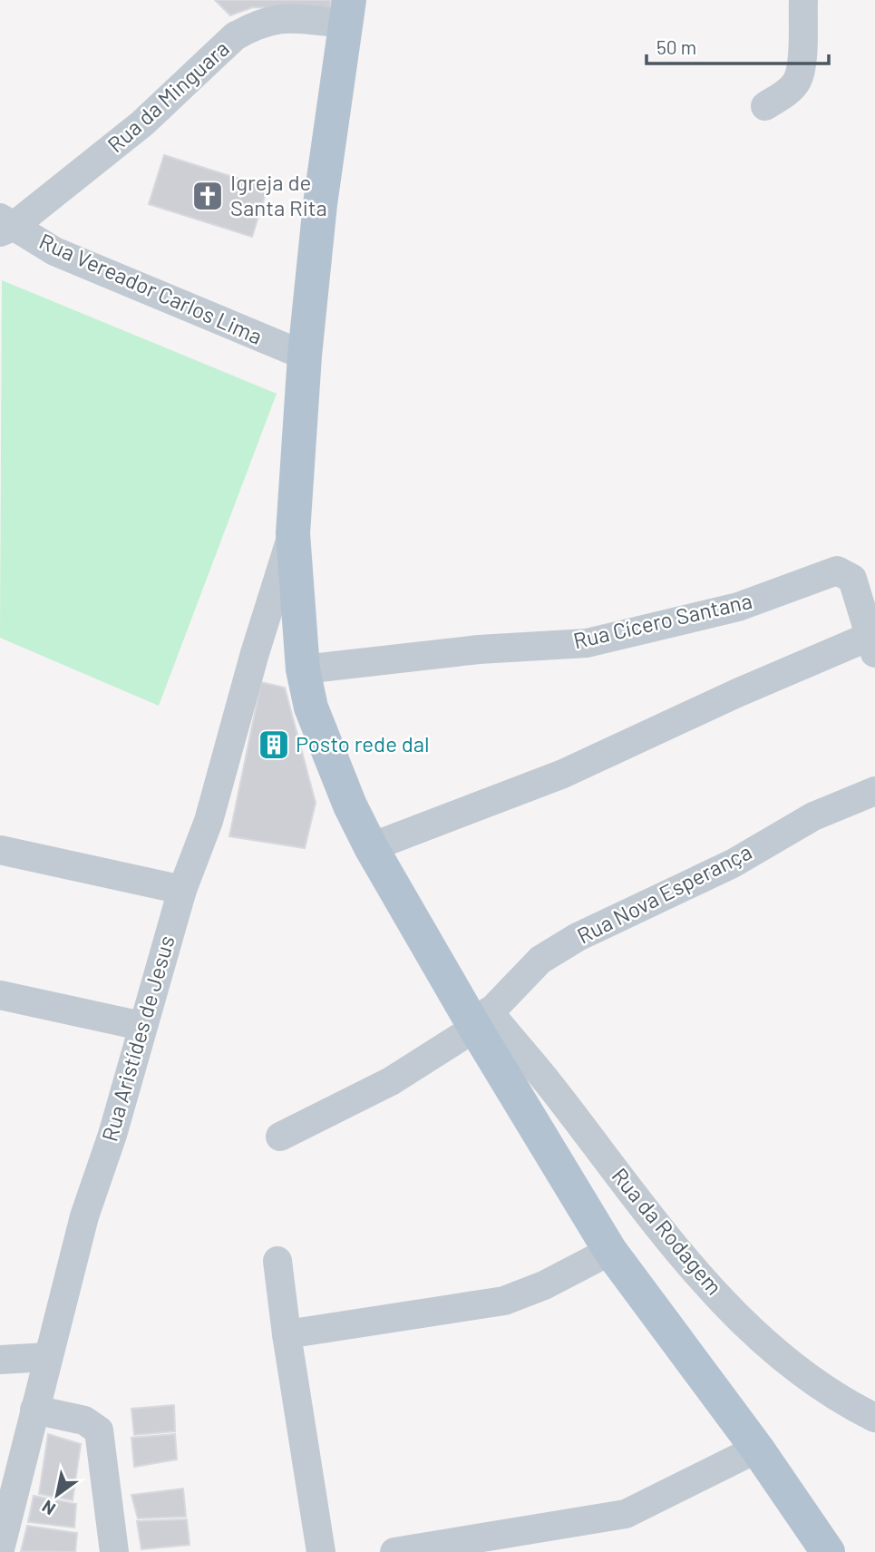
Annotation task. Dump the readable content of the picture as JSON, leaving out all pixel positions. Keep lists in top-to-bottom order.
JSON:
{
  "streets": {
    "street": [
      "Rua da Minguara",
      "Rua Vereador Carlos Lima",
      "Rua Cícero Santana",
      "Rua Nova Esperança",
      "Rua Aristídes de Jesus",
      "Rua da Rodagem"
    ]
  },
  "crossings": [
    ["Rua da Minguara", "Rua Vereador Carlos Lima"],
    ["Rua Nova Esperança", "Rua da Rodagem"]
  ],
  "places": {
    "church": ["Igreja de Santa Rita"],
    "building": ["Posto rede dal"]
  },
  "scale_bar": "50 m",
  "north": "bottom left"
}
